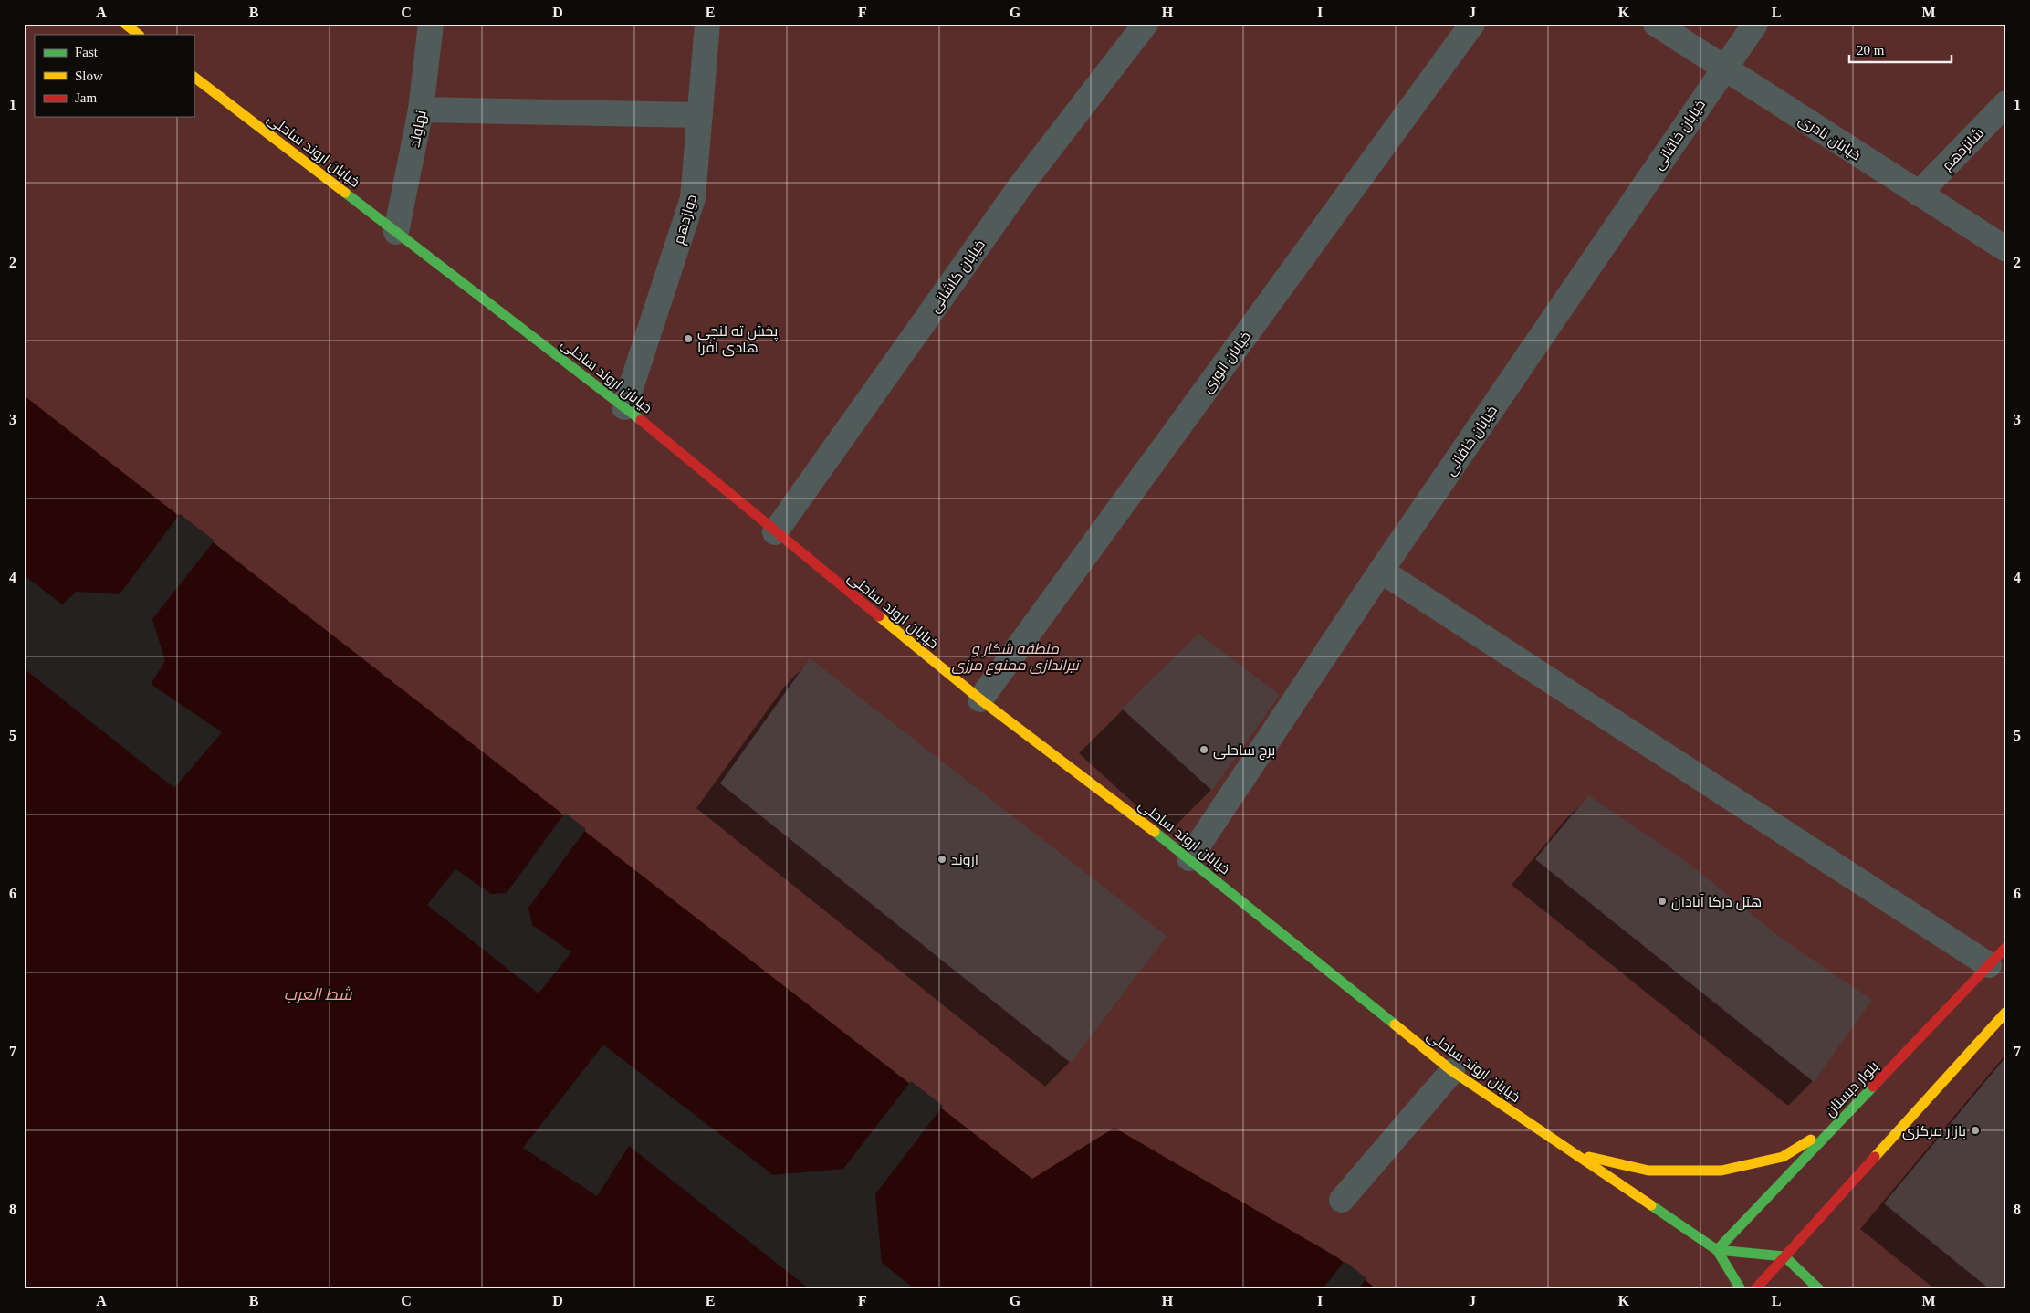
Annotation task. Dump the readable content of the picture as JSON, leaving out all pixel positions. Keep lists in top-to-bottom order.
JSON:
{
  "streets": {
    "street": [
      "نهاوند",
      "خیابان خاقانی",
      "خیابان نادری",
      "شانزدهم",
      "خیابان اروند ساحلی",
      "دوازدهم",
      "خیابان کاشانی",
      "خیابان انوری",
      "بلوار دبستان"
    ]
  },
  "crossings": [
    ["نهاوند", "خیابان اروند ساحلی"],
    ["خیابان خاقانی", "خیابان نادری"],
    ["خیابان خاقانی", "خیابان اروند ساحلی"],
    ["خیابان نادری", "شانزدهم"],
    ["خیابان اروند ساحلی", "دوازدهم"],
    ["خیابان اروند ساحلی", "خیابان کاشانی"],
    ["خیابان اروند ساحلی", "خیابان انوری"],
    ["خیابان اروند ساحلی", "بلوار دبستان"]
  ],
  "water": ["شط العرب"],
  "parks": ["منطقه شکار و تیراندازی ممنوع مرزی"],
  "places": [
    "پخش ته لنجی هادی افرا",
    "برج ساحلی",
    "اروند",
    "هتل درکا آبادان",
    "بازار مرکزی"
  ],
  "legend": ["Fast", "Slow", "Jam"],
  "scale_bar": "20 m",
  "grid": {
    "columns": [
      "A",
      "B",
      "C",
      "D",
      "E",
      "F",
      "G",
      "H",
      "I",
      "J",
      "K",
      "L",
      "M"
    ],
    "rows": [
      "1",
      "2",
      "3",
      "4",
      "5",
      "6",
      "7",
      "8"
    ]
  }
}
